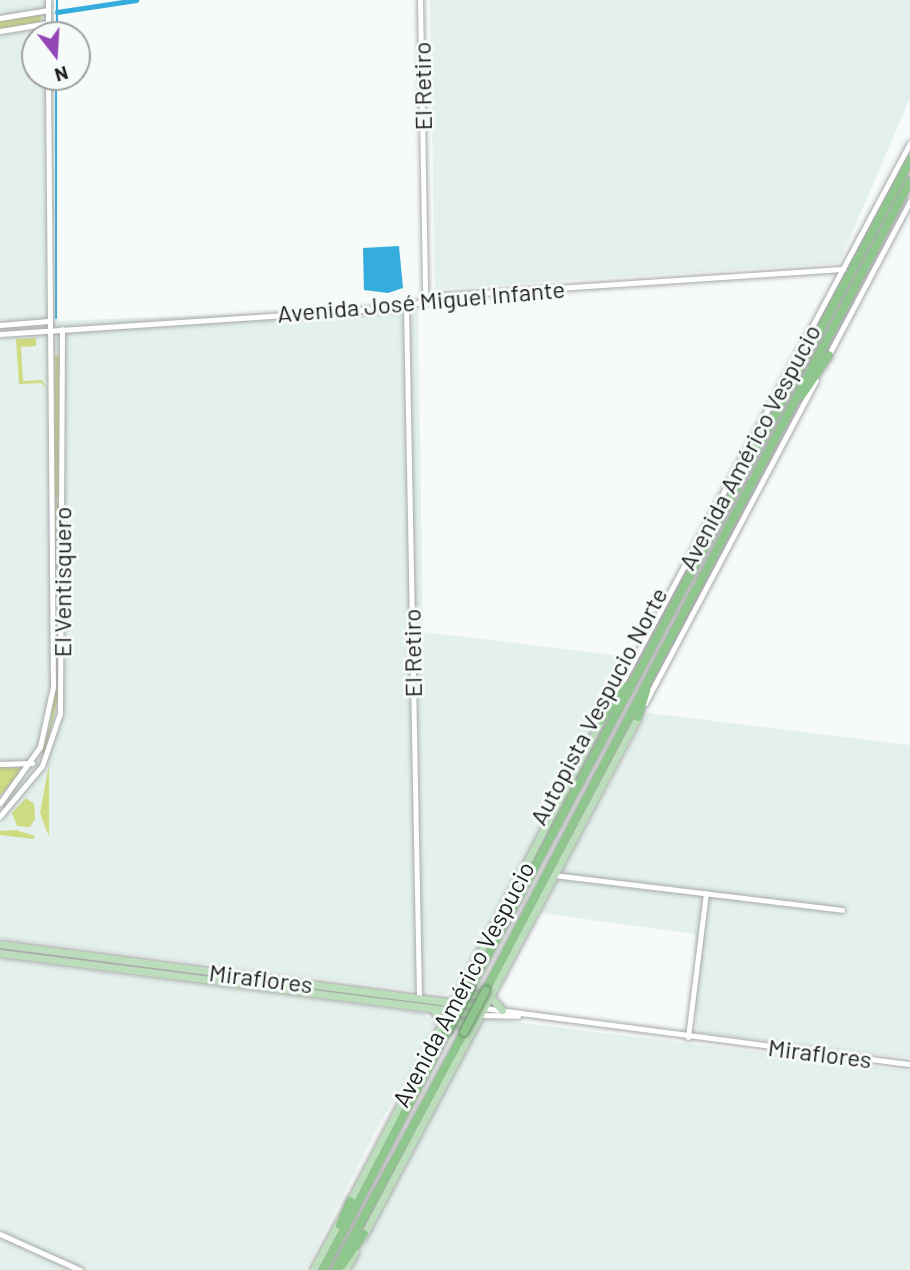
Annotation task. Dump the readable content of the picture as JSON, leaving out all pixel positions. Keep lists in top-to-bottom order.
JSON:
{
  "streets": {
    "highway": ["Autopista Vespucio Norte"],
    "main road": ["Avenida Américo Vespucio", "Miraflores"],
    "street": ["El Retiro", "Avenida José Miguel Infante", "El Ventisquero"]
  },
  "crossings": [
    ["El Retiro", "Avenida José Miguel Infante"],
    ["El Retiro", "Miraflores"],
    ["Avenida José Miguel Infante", "Avenida Américo Vespucio"],
    ["Avenida José Miguel Infante", "El Ventisquero"],
    ["Avenida Américo Vespucio", "Autopista Vespucio Norte"],
    ["Avenida Américo Vespucio", "Miraflores"]
  ],
  "north": "bottom"
}
